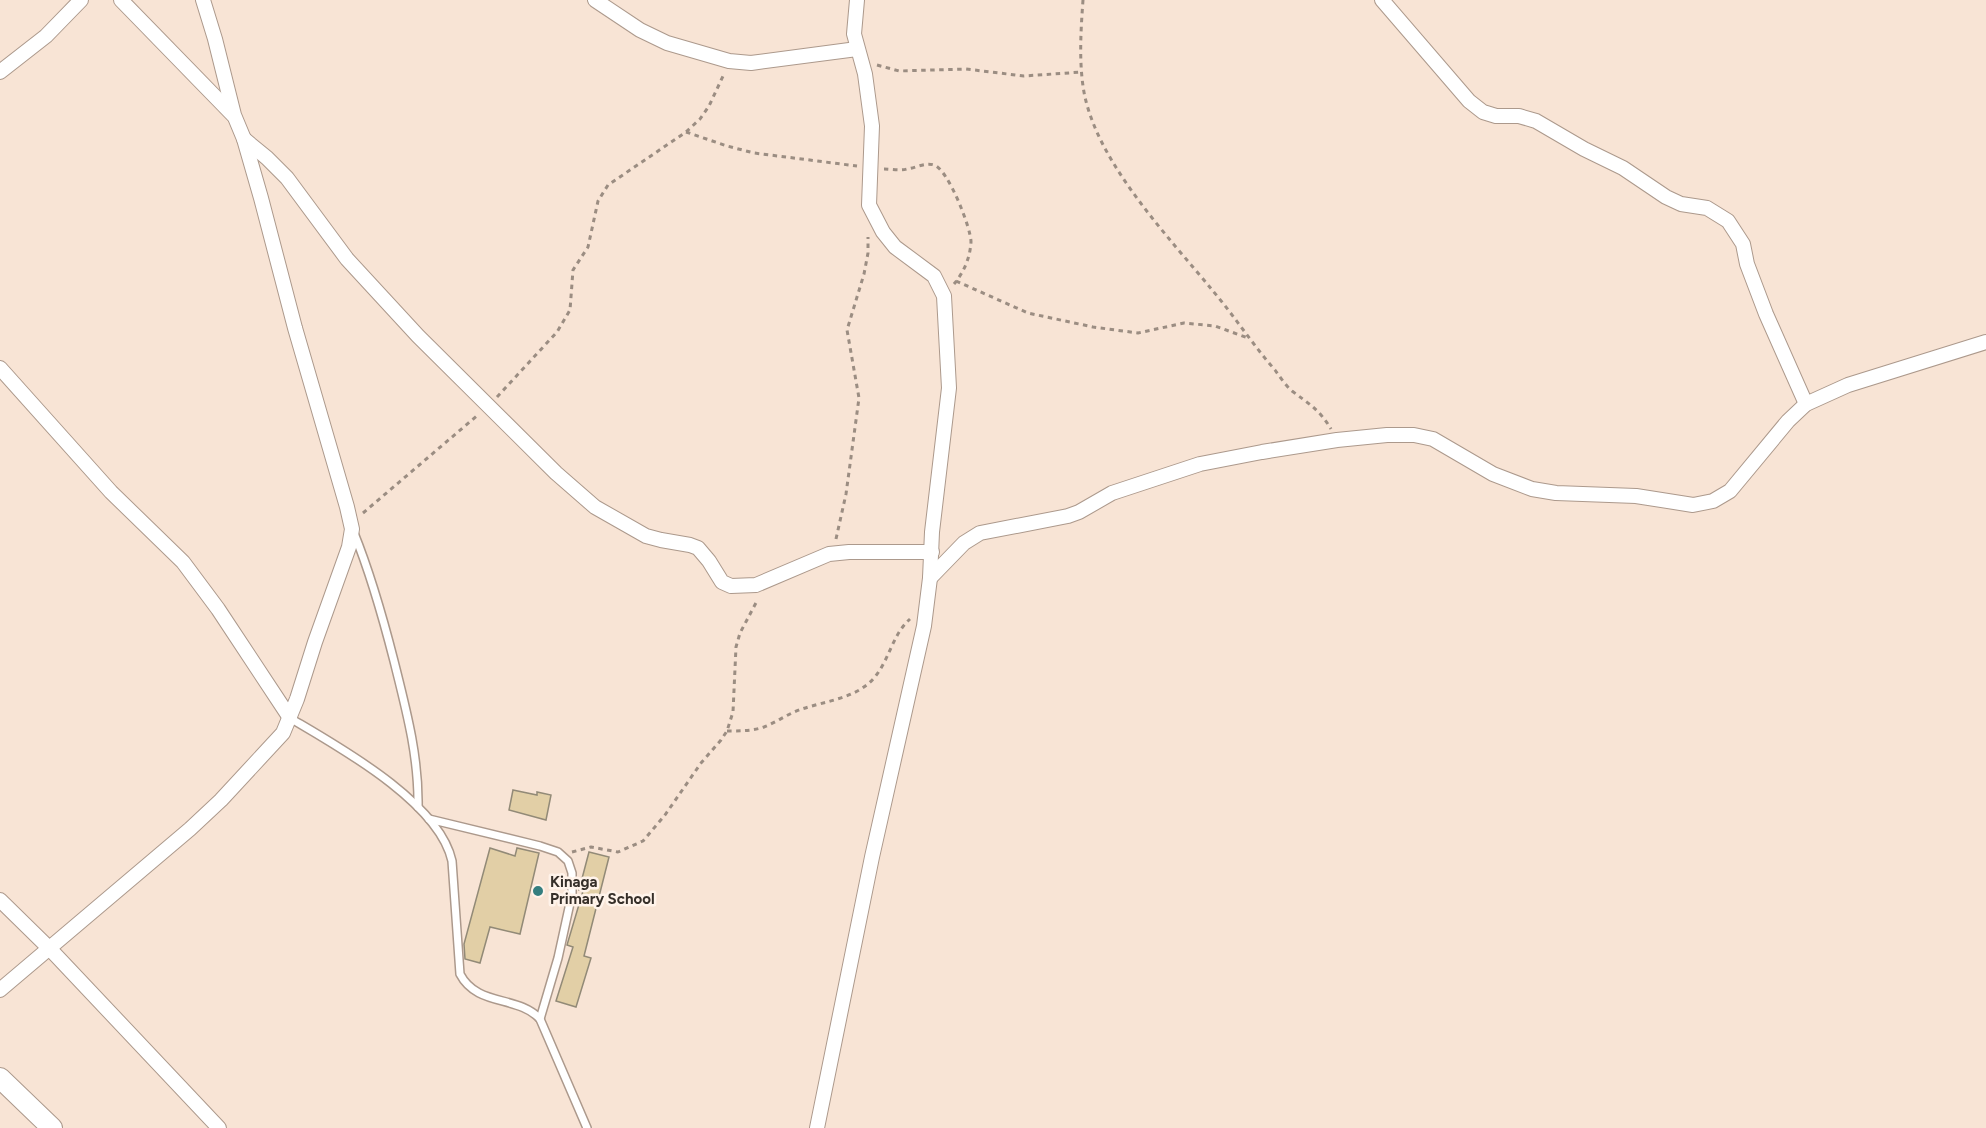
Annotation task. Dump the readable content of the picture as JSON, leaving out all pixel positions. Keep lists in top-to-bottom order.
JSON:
{
  "places": ["Kinaga Primary School"]
}
